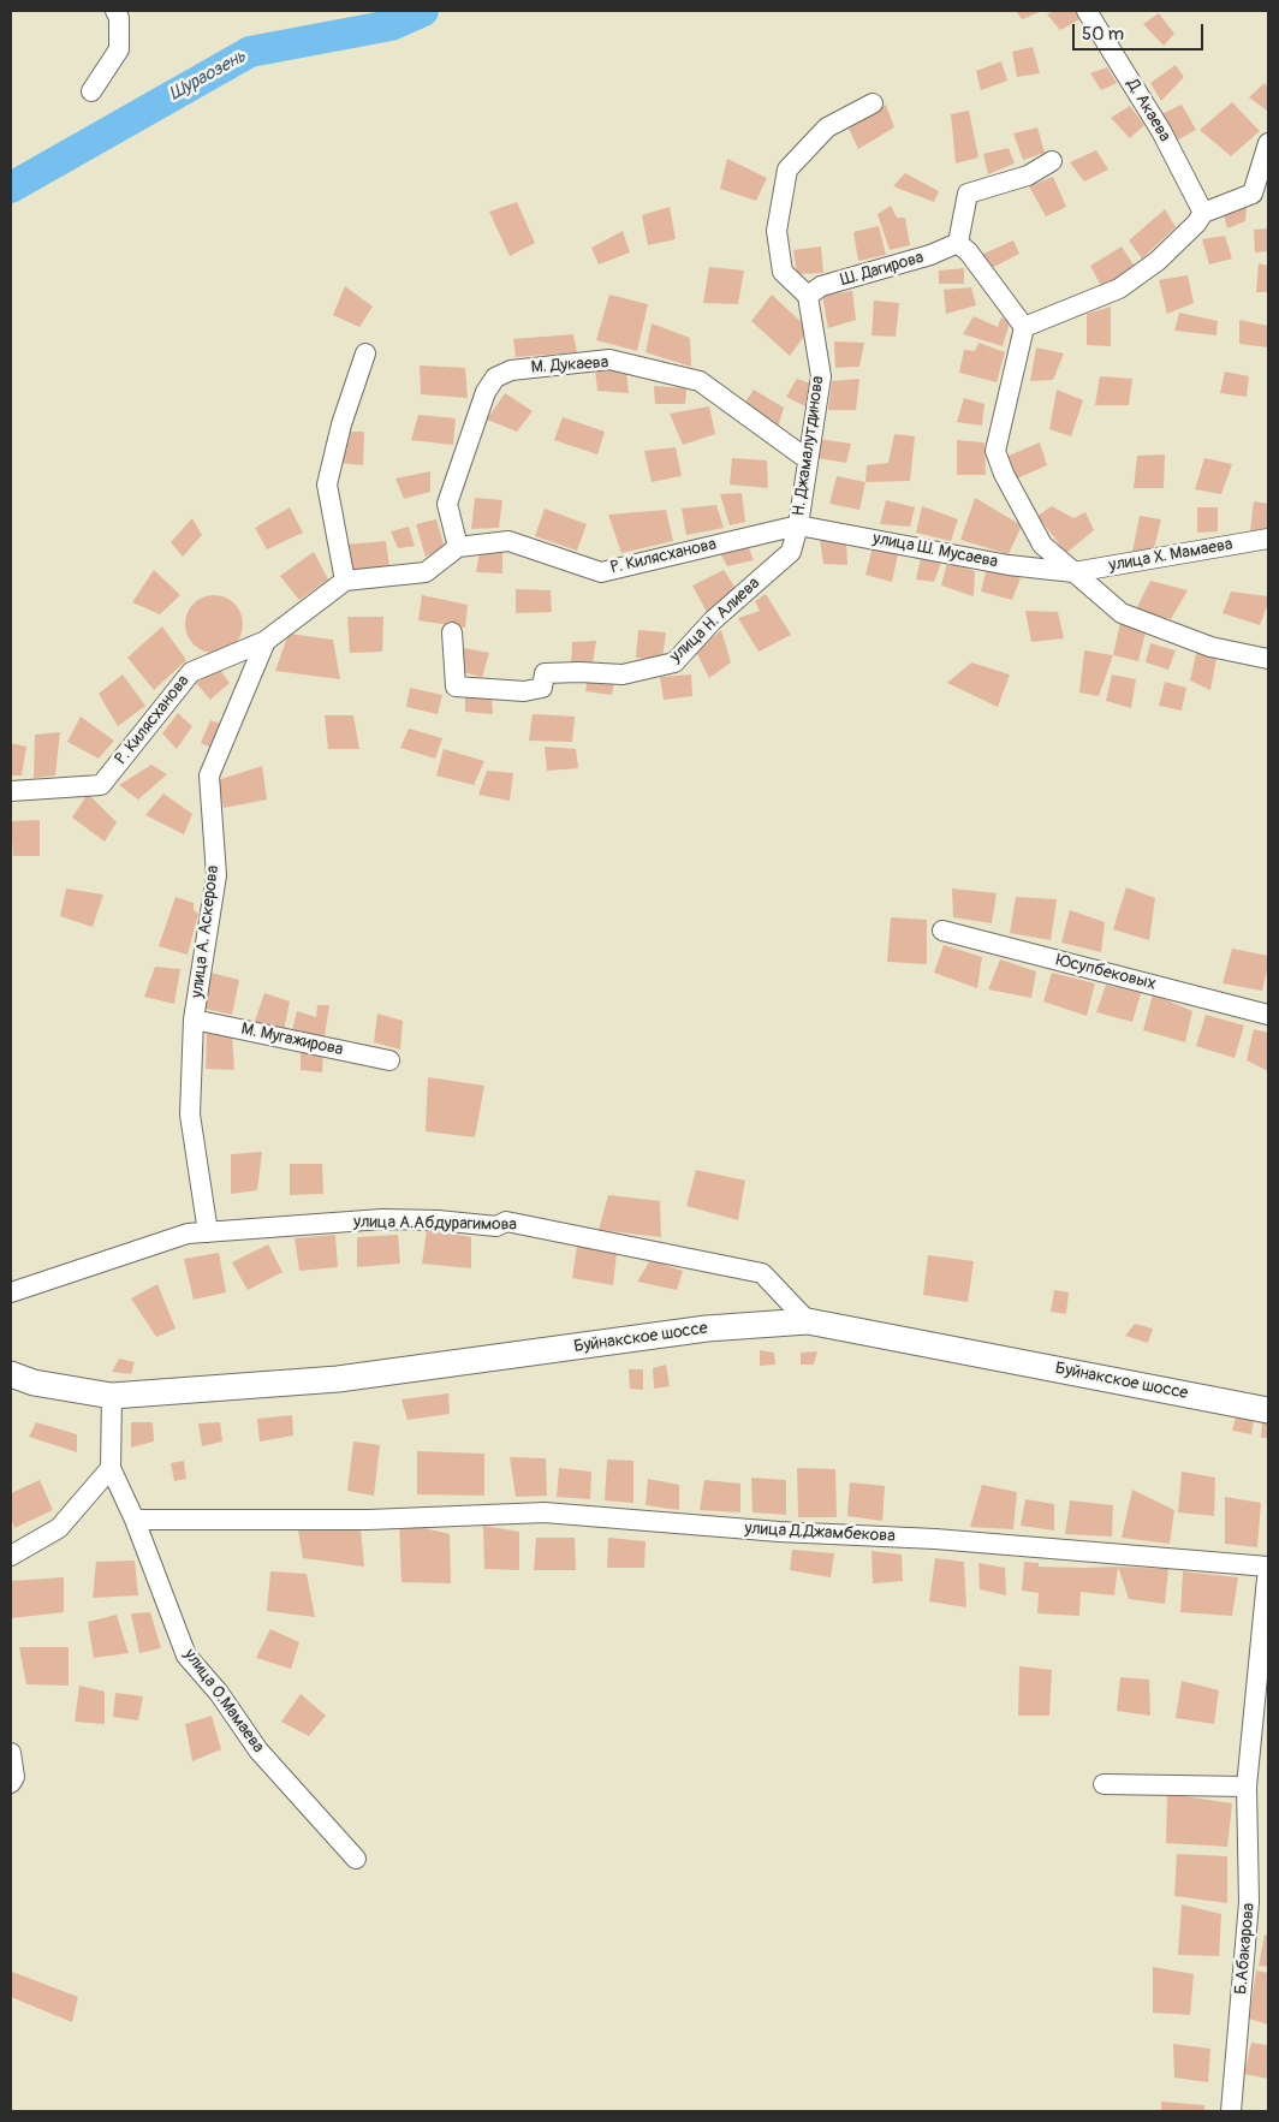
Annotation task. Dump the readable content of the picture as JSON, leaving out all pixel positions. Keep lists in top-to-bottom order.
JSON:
{
  "streets": {
    "main road": ["Буйнакское шоссе"],
    "street": [
      "Д. Акаева",
      "Ш. Дагирова",
      "М. Дукаева",
      "Н. Джамалутдинова",
      "улица Ш. Мусаева",
      "улица Х. Мамаева",
      "Р. Килясханова",
      "улица Н. Алиева",
      "улица А. Аскерова",
      "Юсупбековых",
      "М. Мугажирова",
      "улица А.Абдурагимова",
      "улица Д.Джамбекова",
      "улица О.Мамаева",
      "Б.Абакарова"
    ]
  },
  "crossings": [
    ["Ш. Дагирова", "Н. Джамалутдинова"],
    ["М. Дукаева", "Р. Килясханова"],
    ["Н. Джамалутдинова", "улица Ш. Мусаева"],
    ["Н. Джамалутдинова", "Р. Килясханова"],
    ["Н. Джамалутдинова", "улица Н. Алиева"],
    ["улица Ш. Мусаева", "улица Х. Мамаева"],
    ["улица Ш. Мусаева", "Р. Килясханова"],
    ["улица Ш. Мусаева", "улица Н. Алиева"],
    ["Р. Килясханова", "улица Н. Алиева"],
    ["Р. Килясханова", "улица А. Аскерова"],
    ["улица А. Аскерова", "М. Мугажирова"],
    ["улица А. Аскерова", "улица А.Абдурагимова"],
    ["улица А.Абдурагимова", "Буйнакское шоссе"],
    ["улица Д.Джамбекова", "улица О.Мамаева"],
    ["улица Д.Джамбекова", "Б.Абакарова"]
  ],
  "water": ["Шураозень"],
  "scale_bar": "50 m"
}
